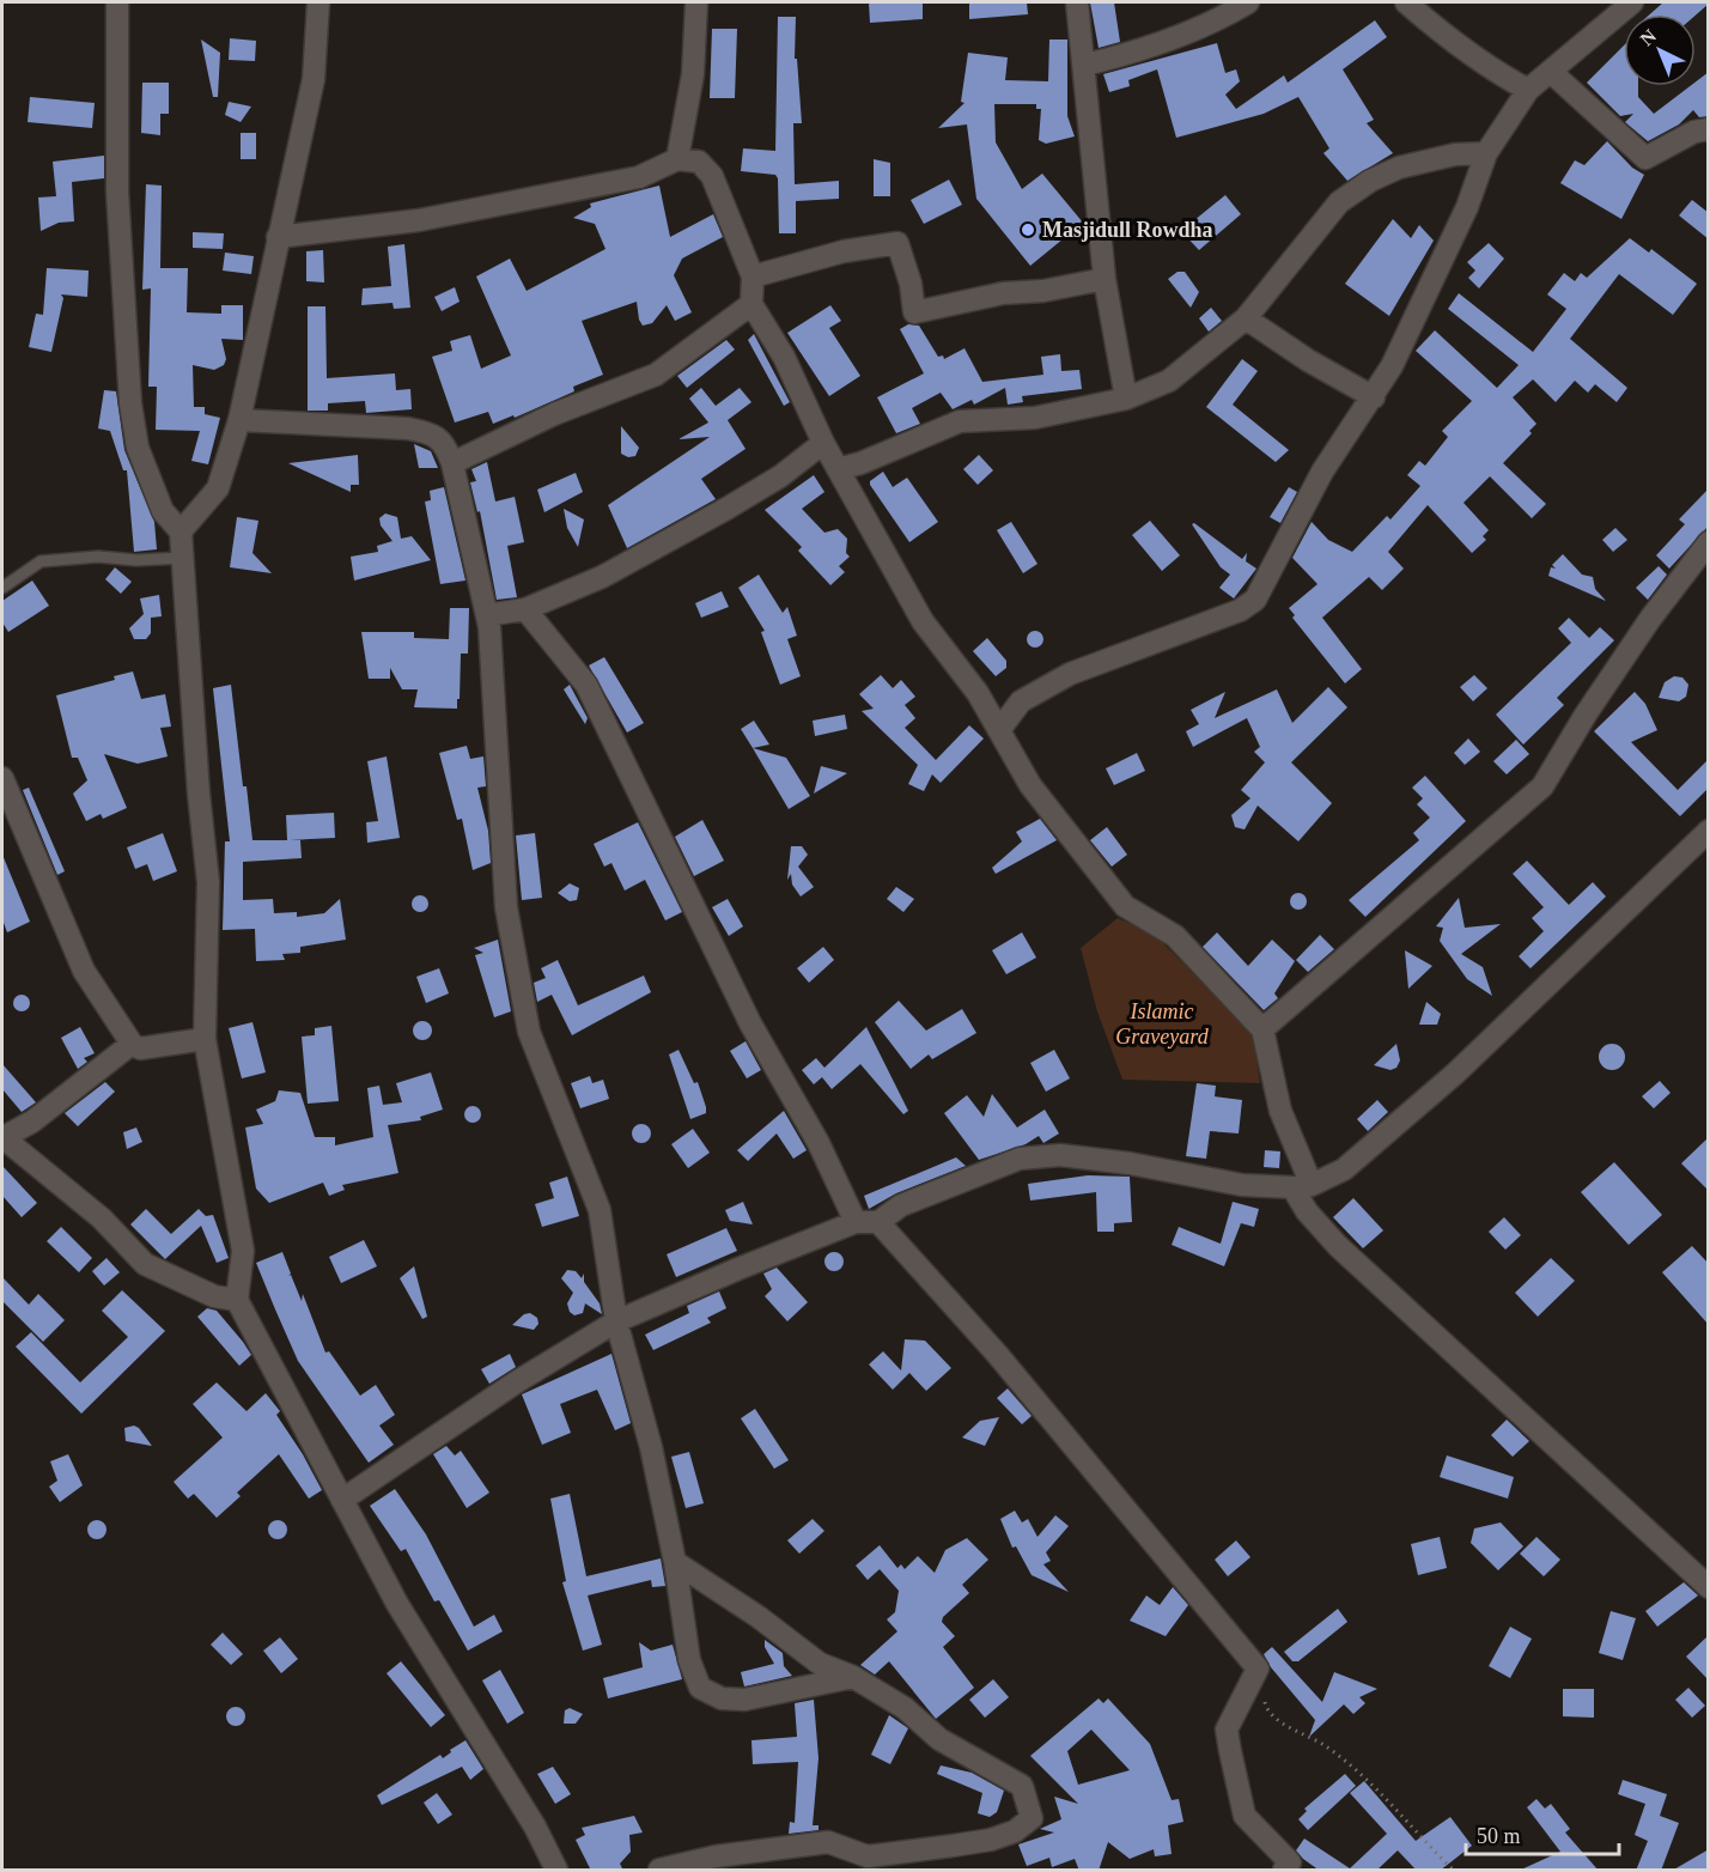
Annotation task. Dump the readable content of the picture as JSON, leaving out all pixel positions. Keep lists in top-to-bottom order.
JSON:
{
  "parks": ["Islamic Graveyard"],
  "places": ["Masjidull Rowdha"],
  "scale_bar": "50 m",
  "north": "top left"
}
